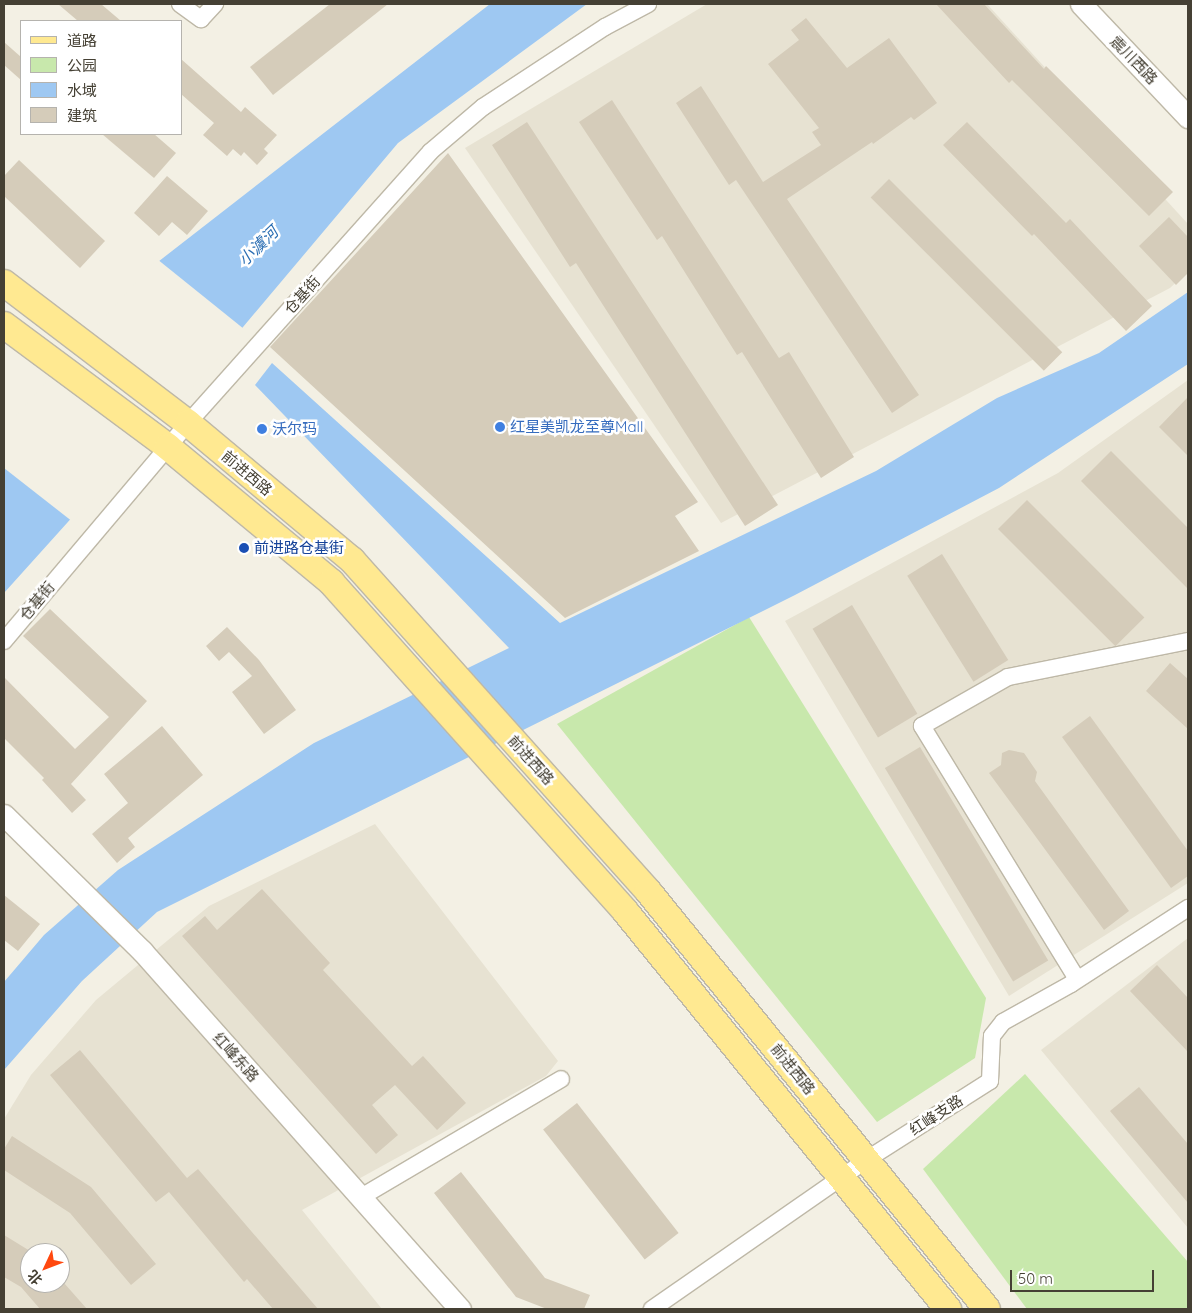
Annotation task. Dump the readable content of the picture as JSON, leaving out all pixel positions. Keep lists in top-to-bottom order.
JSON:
{
  "streets": {
    "main road": ["前进西路"],
    "street": [
      "震川西路",
      "仓基街",
      "红峰东路",
      "红峰支路"
    ]
  },
  "crossings": [
    ["仓基街", "前进西路"],
    ["前进西路", "红峰支路"]
  ],
  "water": ["小澞河"],
  "places": ["红星美凯龙至尊Mall", "沃尔玛", "前进路仓基街"],
  "legend": [
    "道路",
    "公园",
    "水域",
    "建筑"
  ],
  "scale_bar": "50 m",
  "north": "bottom left"
}
